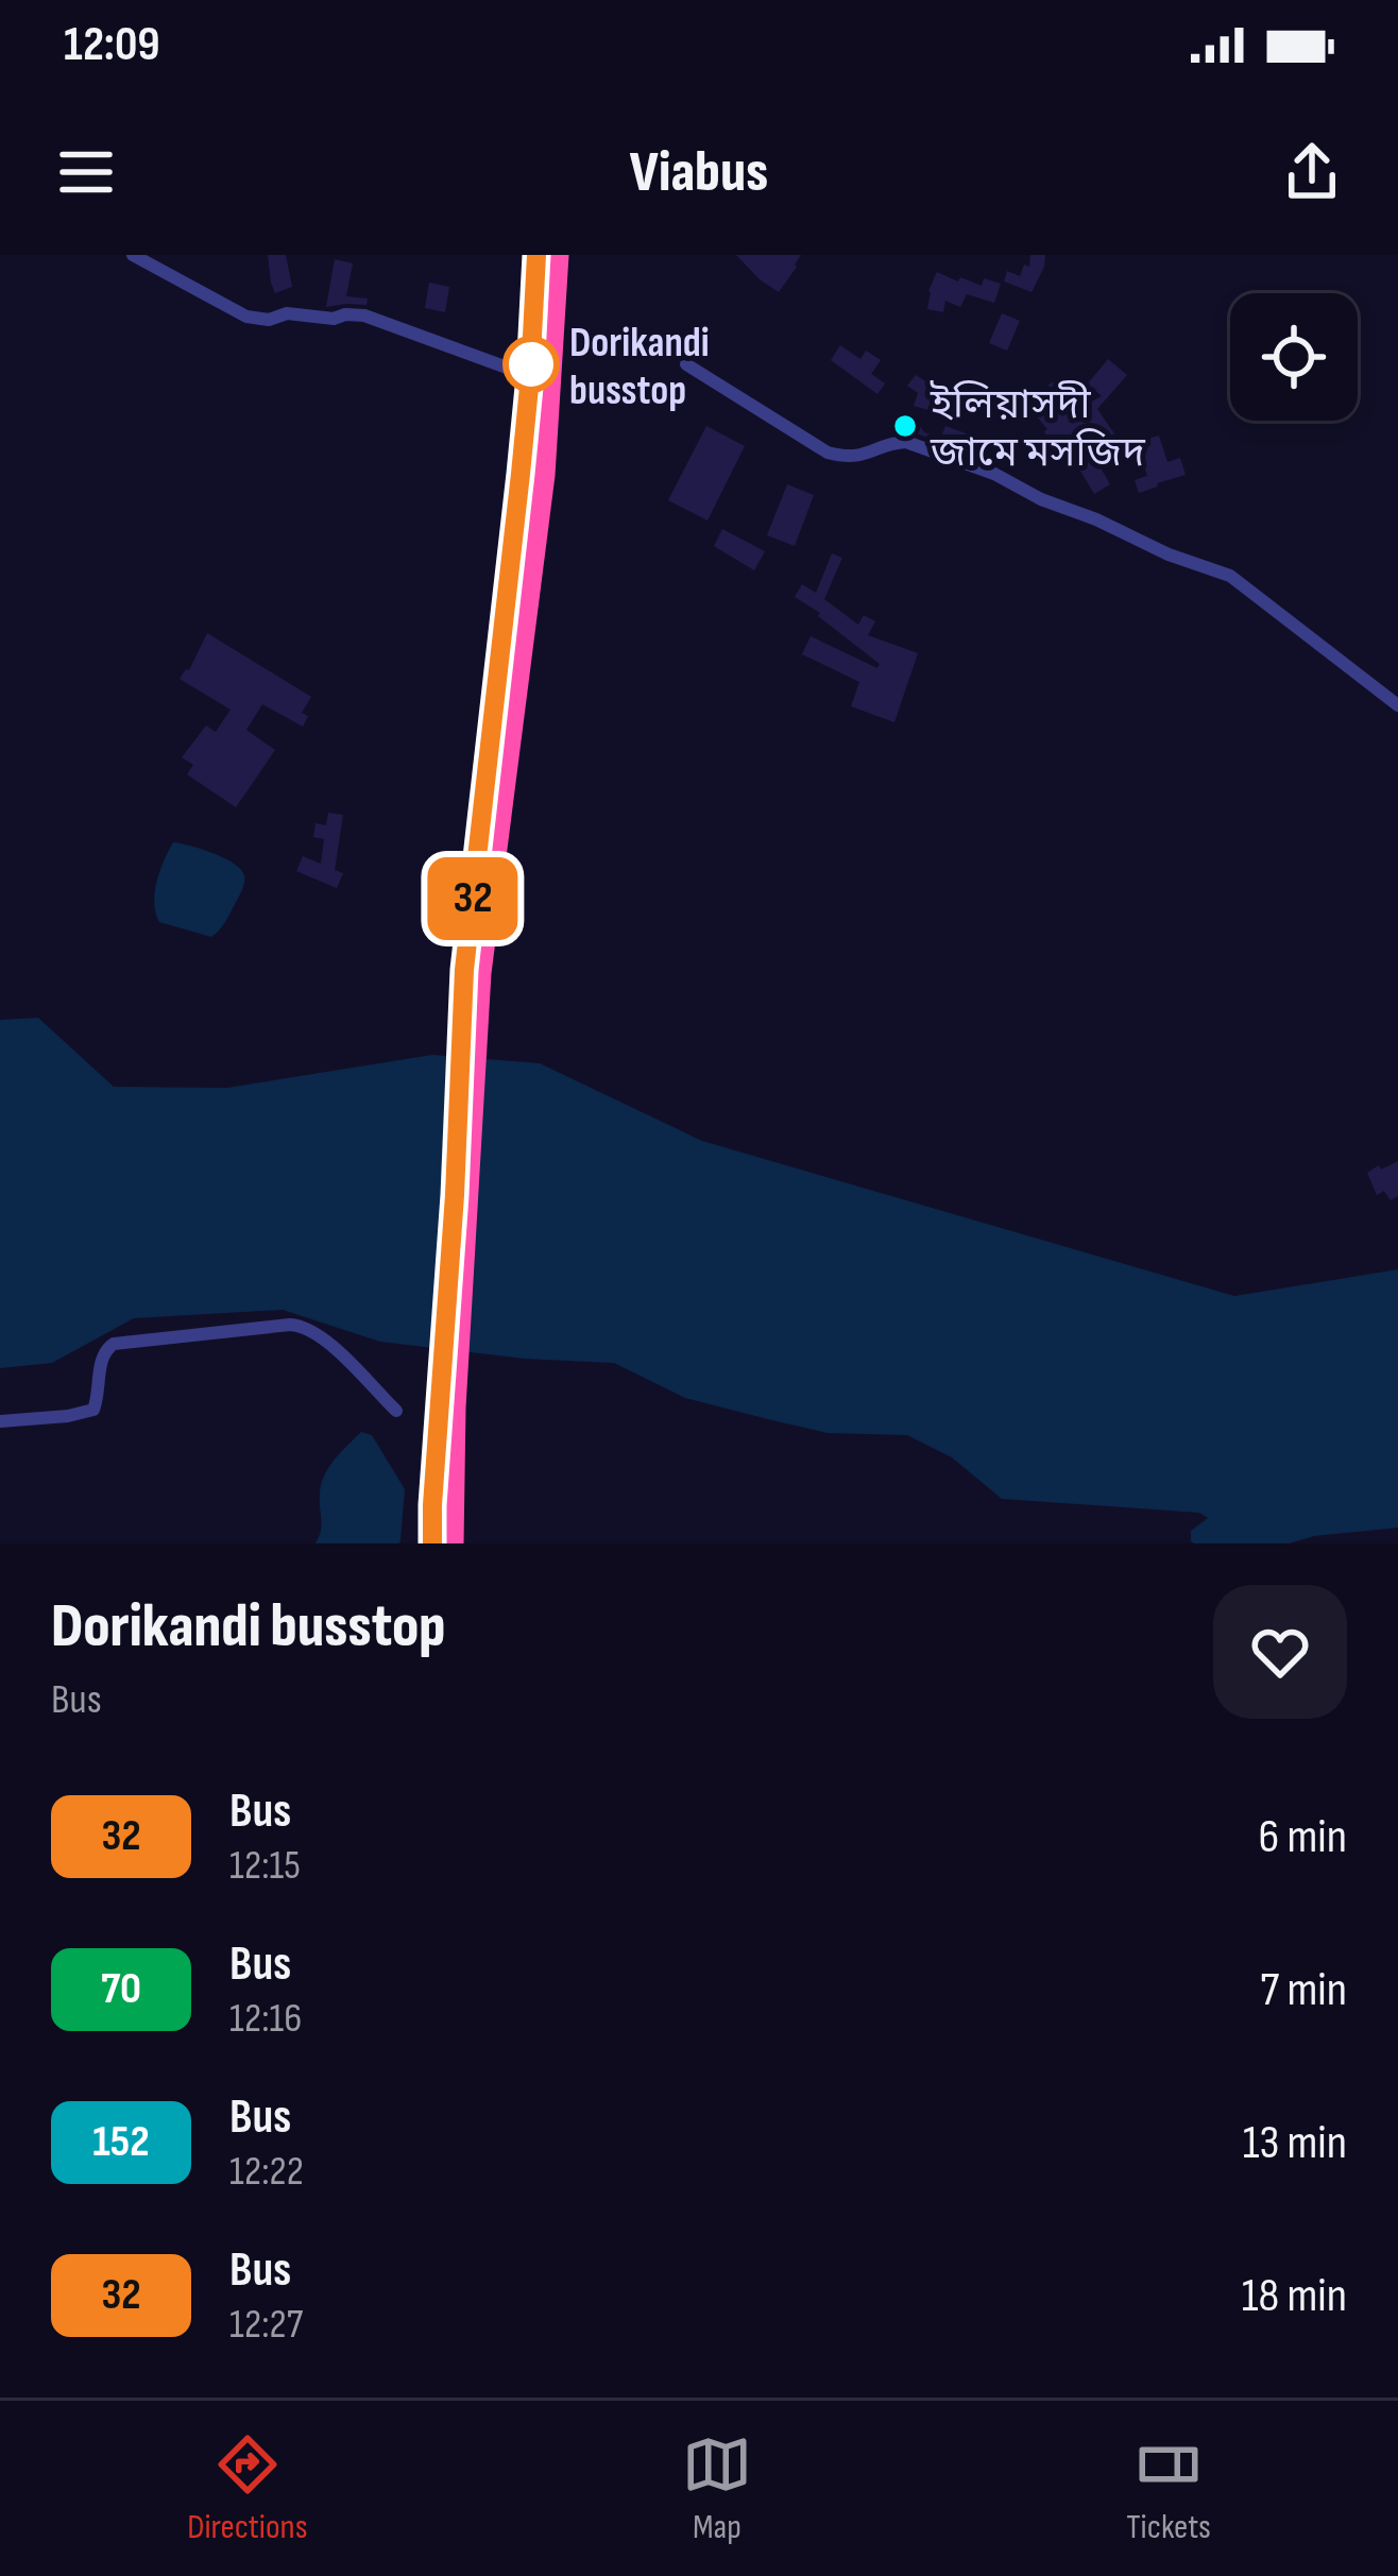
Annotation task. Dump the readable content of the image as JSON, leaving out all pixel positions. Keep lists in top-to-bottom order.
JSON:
{
  "places": ["Dorikandi busstop", "ইলিয়াসদী জামে মসজিদ"],
  "lines": ["bus line 32"],
  "page": {
    "status": "12:09",
    "header": "Viabus",
    "on_map": "32",
    "heading": ["Dorikandi busstop", "Bus"],
    "list": [
      {
        "mark": "32",
        "name": "Bus",
        "note": "12:15",
        "value": "6 min"
      },
      {
        "mark": "70",
        "name": "Bus",
        "note": "12:16",
        "value": "7 min"
      },
      {
        "mark": "152",
        "name": "Bus",
        "note": "12:22",
        "value": "13 min"
      },
      {
        "mark": "32",
        "name": "Bus",
        "note": "12:27",
        "value": "18 min"
      }
    ],
    "tabs": ["Directions", "Map", "Tickets"]
  }
}
